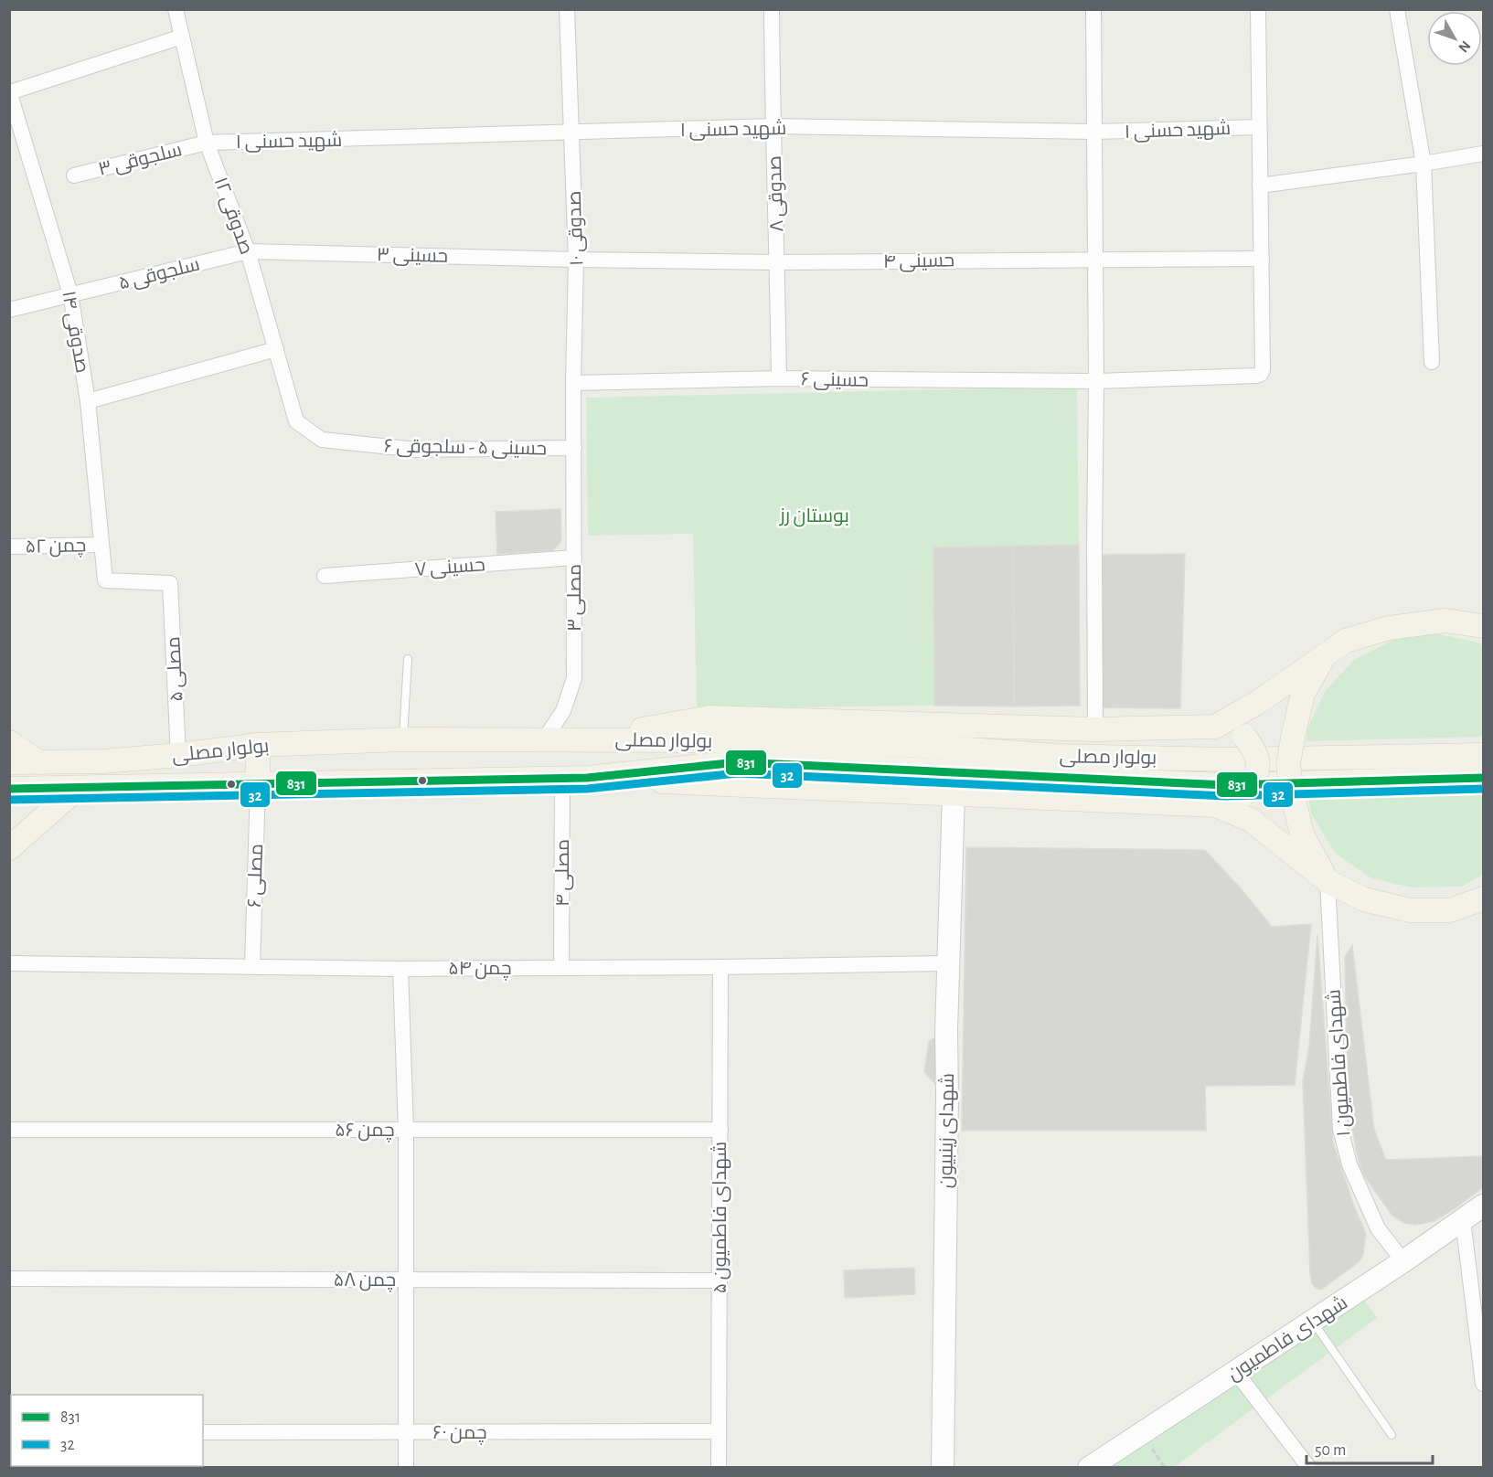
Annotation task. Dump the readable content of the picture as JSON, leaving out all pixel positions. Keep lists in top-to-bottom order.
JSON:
{
  "streets": {
    "main road": ["بولوار مصلی"],
    "street": [
      "شهید حسنی ۱",
      "سلجوقی ۳",
      "صدوقی ۸",
      "صدوقی ۱۲",
      "صدوقی ۱۰",
      "حسینی ۳",
      "حسینی ۴",
      "سلجوقی ۵",
      "صدوقی ۱۴",
      "حسینی ۶",
      "حسینی ۵ - سلجوقی ۶",
      "چمن ۵۲",
      "حسینی ۷",
      "مصلی ۳",
      "مصلی ۵",
      "مصلی ۴",
      "مصلی ۶",
      "چمن ۵۴",
      "شهدای فاطمیون ۱",
      "چمن ۵۶",
      "شهدای زینبیون",
      "شهدای فاطمیون ۵",
      "چمن ۵۸",
      "شهدای فاطمیون",
      "چمن ۶۰"
    ]
  },
  "crossings": [
    ["شهید حسنی ۱", "سلجوقی ۳"],
    ["شهید حسنی ۱", "صدوقی ۸"],
    ["شهید حسنی ۱", "صدوقی ۱۲"],
    ["شهید حسنی ۱", "صدوقی ۱۰"],
    ["سلجوقی ۳", "صدوقی ۱۲"],
    ["صدوقی ۸", "حسینی ۴"],
    ["صدوقی ۸", "حسینی ۶"],
    ["صدوقی ۱۲", "حسینی ۳"],
    ["صدوقی ۱۲", "سلجوقی ۵"],
    ["صدوقی ۱۲", "حسینی ۵ - سلجوقی ۶"],
    ["صدوقی ۱۰", "حسینی ۳"],
    ["صدوقی ۱۰", "حسینی ۴"],
    ["صدوقی ۱۰", "حسینی ۶"],
    ["صدوقی ۱۰", "حسینی ۵ - سلجوقی ۶"],
    ["صدوقی ۱۰", "مصلی ۳"],
    ["حسینی ۳", "حسینی ۴"],
    ["حسینی ۳", "سلجوقی ۵"],
    ["حسینی ۴", "حسینی ۶"],
    ["سلجوقی ۵", "صدوقی ۱۴"],
    ["صدوقی ۱۴", "چمن ۵۲"],
    ["صدوقی ۱۴", "مصلی ۵"],
    ["حسینی ۵ - سلجوقی ۶", "مصلی ۳"],
    ["حسینی ۷", "مصلی ۳"],
    ["مصلی ۳", "بولوار مصلی"],
    ["مصلی ۵", "بولوار مصلی"],
    ["بولوار مصلی", "مصلی ۴"],
    ["بولوار مصلی", "مصلی ۶"],
    ["مصلی ۴", "چمن ۵۴"],
    ["مصلی ۶", "چمن ۵۴"],
    ["چمن ۵۴", "شهدای زینبیون"],
    ["چمن ۵۴", "شهدای فاطمیون ۵"],
    ["شهدای فاطمیون ۱", "شهدای فاطمیون"],
    ["چمن ۵۶", "شهدای فاطمیون ۵"],
    ["شهدای فاطمیون ۵", "چمن ۵۸"],
    ["شهدای فاطمیون ۵", "چمن ۶۰"]
  ],
  "parks": ["بوستان رز"],
  "lines": ["transit line 831", "transit line 32"],
  "legend": ["831", "32"],
  "scale_bar": "50 m",
  "north": "bottom right"
}
